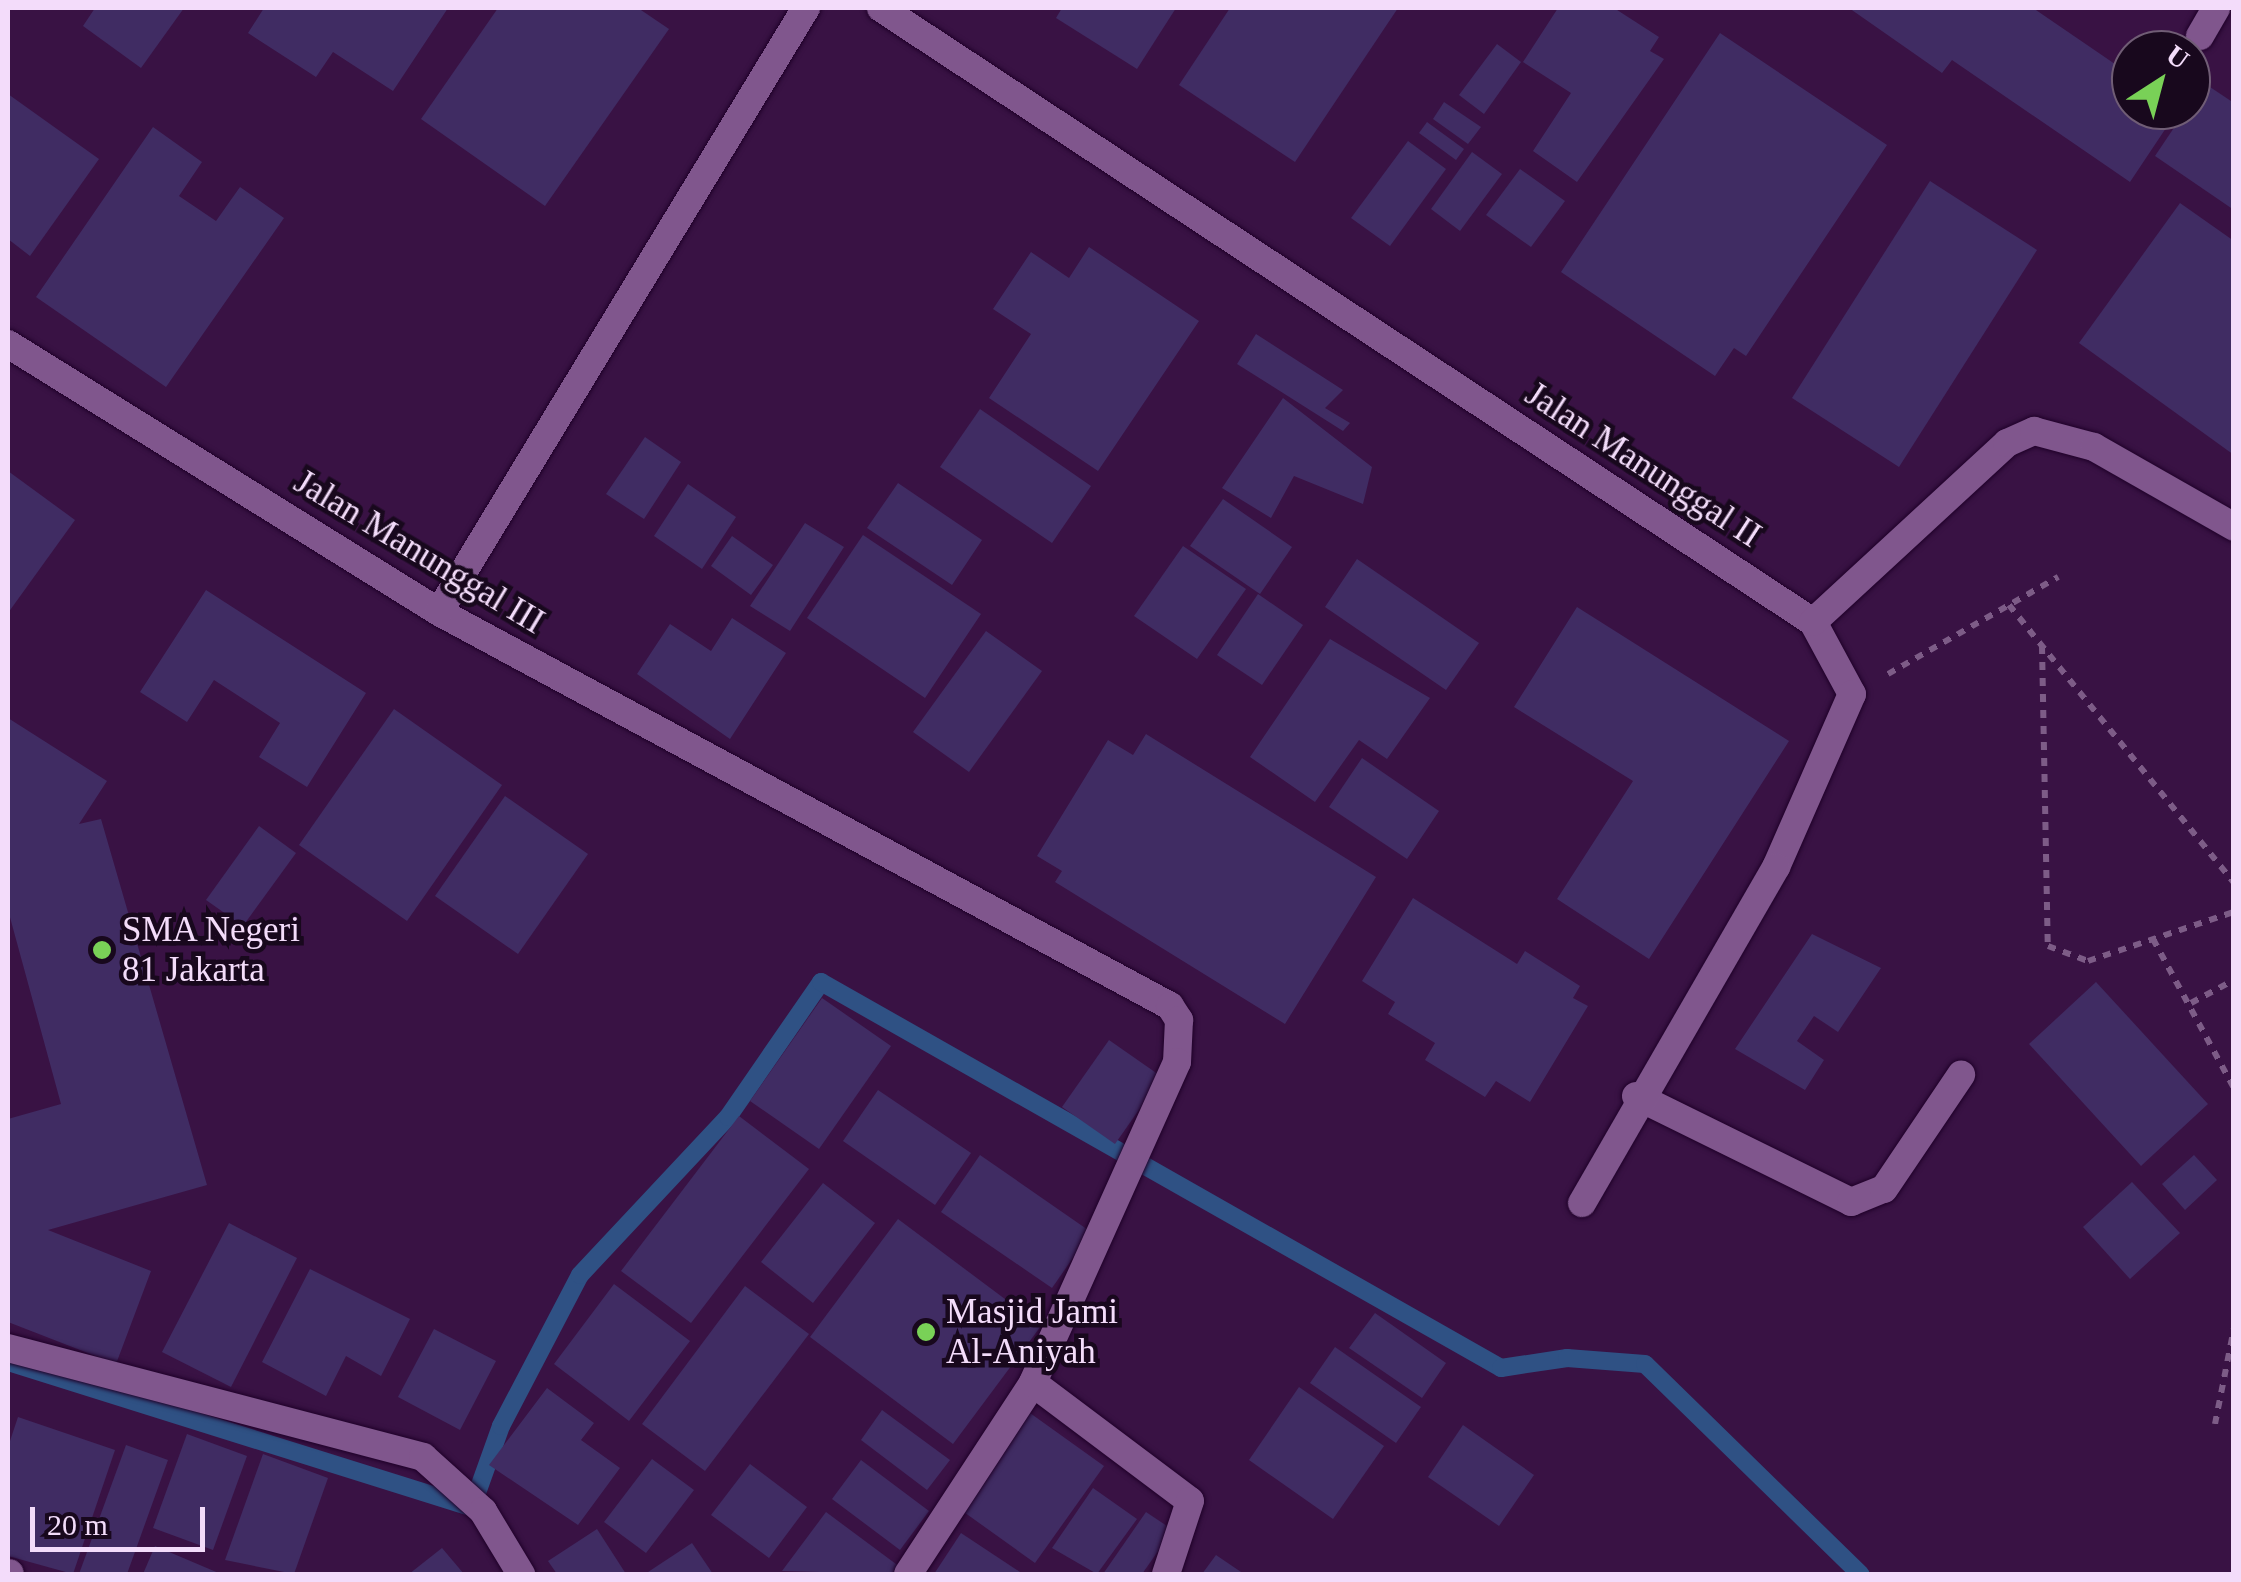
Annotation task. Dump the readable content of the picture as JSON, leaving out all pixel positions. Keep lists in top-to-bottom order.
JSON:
{
  "streets": {
    "street": ["Jalan Manunggal II", "Jalan Manunggal III"]
  },
  "places": ["SMA Negeri 81 Jakarta", "Masjid Jami Al-Aniyah"],
  "scale_bar": "20 m",
  "north": "top right"
}
